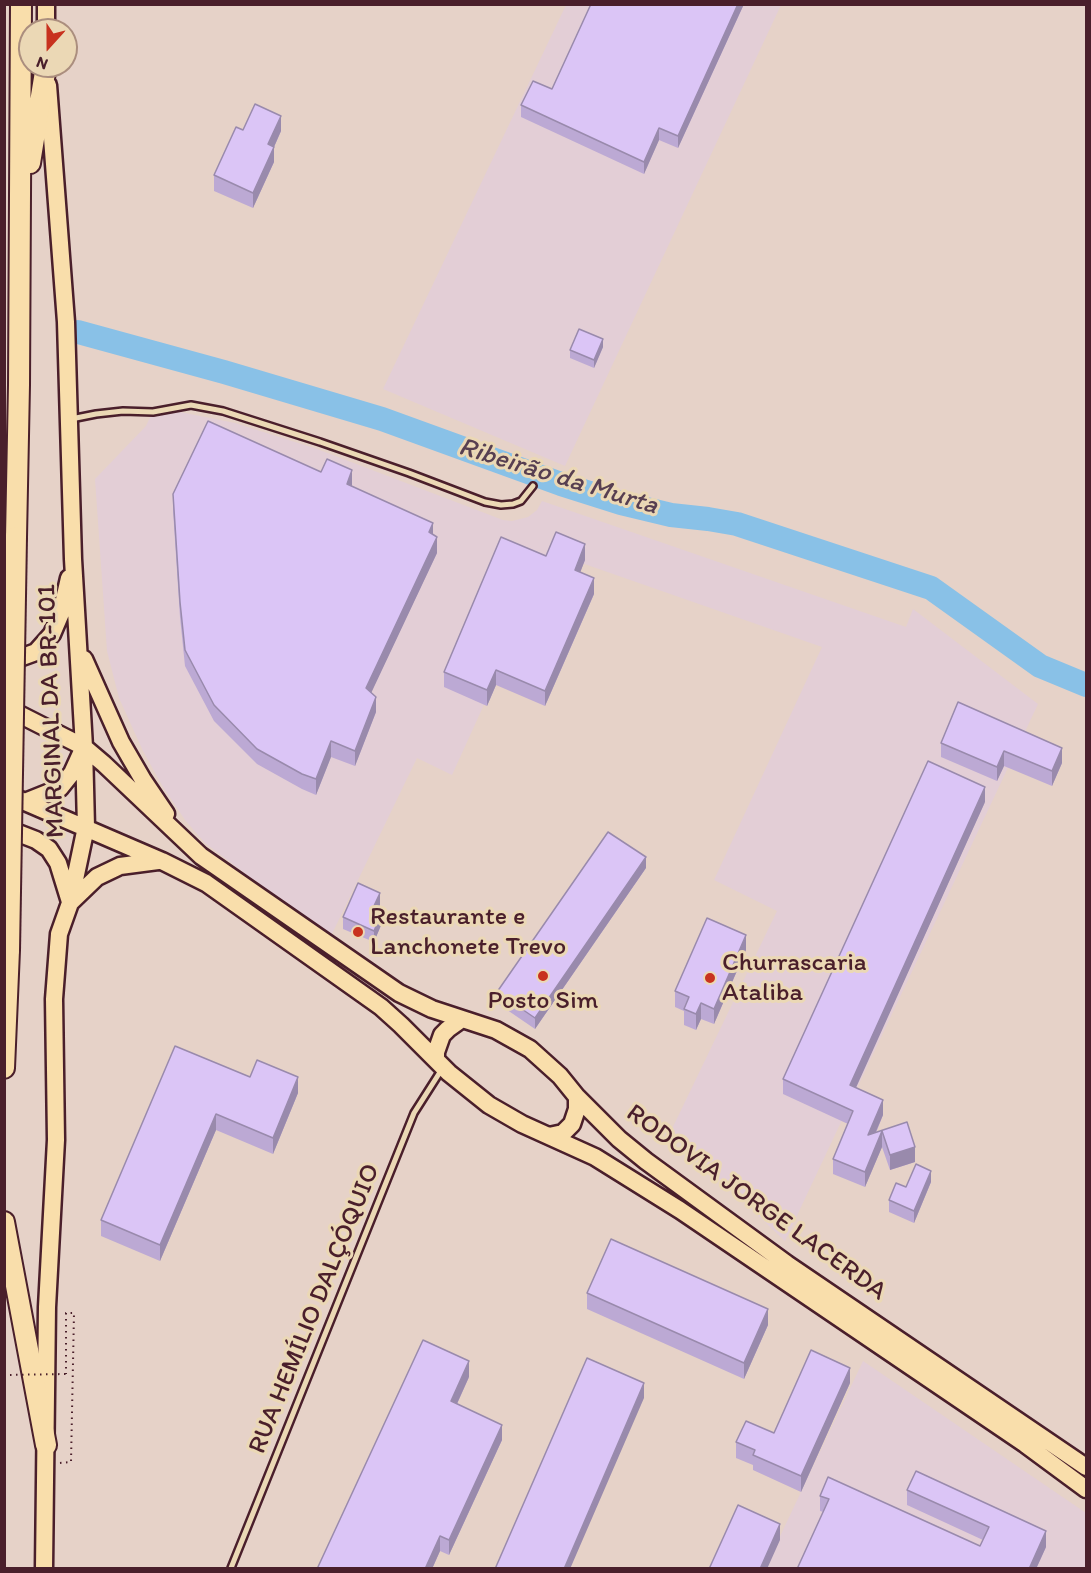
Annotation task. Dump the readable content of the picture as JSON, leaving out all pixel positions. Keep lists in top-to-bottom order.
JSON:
{
  "streets": {
    "main road": ["MARGINAL DA BR-101", "RODOVIA JORGE LACERDA"],
    "lane": ["RUA HEMÍLIO DALÇÓQUIO"]
  },
  "crossings": [
    ["MARGINAL DA BR-101", "RODOVIA JORGE LACERDA"],
    ["RODOVIA JORGE LACERDA", "RUA HEMÍLIO DALÇÓQUIO"]
  ],
  "water": ["Ribeirão da Murta"],
  "places": ["Restaurante e Lanchonete Trevo", "Posto Sim", "Churrascaria Ataliba"],
  "north": "bottom"
}
